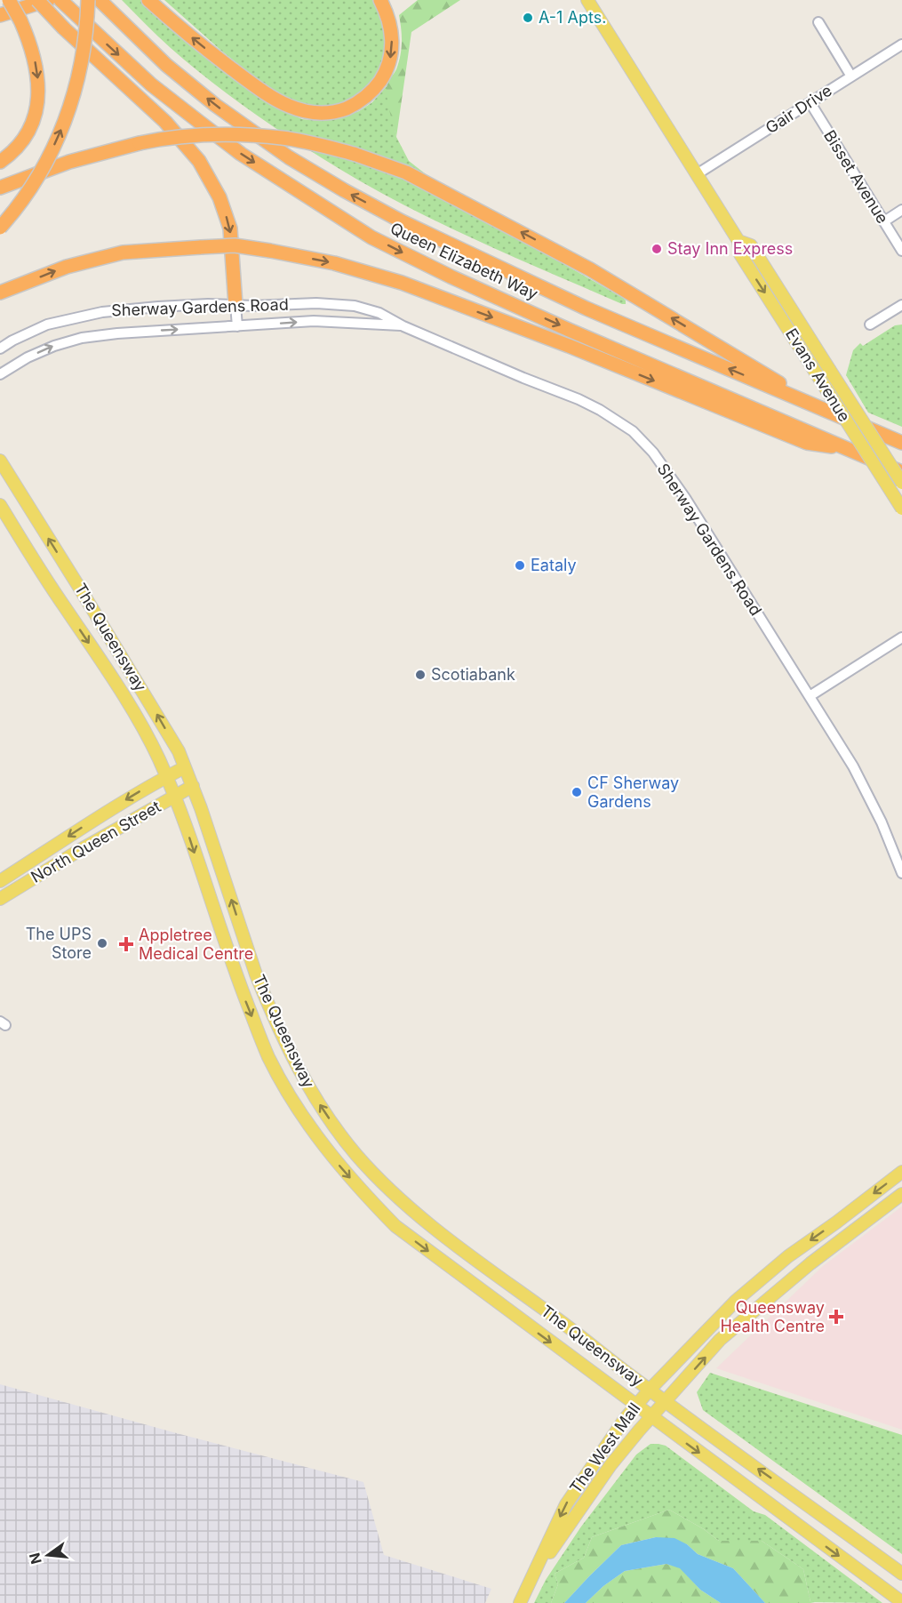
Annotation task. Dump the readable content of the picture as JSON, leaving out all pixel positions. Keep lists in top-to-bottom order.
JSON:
{
  "streets": {
    "highway": ["Queen Elizabeth Way"],
    "main road": [
      "Evans Avenue",
      "The Queensway",
      "North Queen Street",
      "The West Mall"
    ],
    "street": ["Gair Drive", "Bisset Avenue", "Sherway Gardens Road"]
  },
  "crossings": [
    ["Gair Drive", "Bisset Avenue"],
    ["Gair Drive", "Evans Avenue"],
    ["The Queensway", "North Queen Street"],
    ["The Queensway", "The West Mall"]
  ],
  "places": {
    "other": [
      "A-1 Apts.",
      "Stay Inn Express",
      "Eataly",
      "Scotiabank",
      "CF Sherway Gardens",
      "The UPS Store"
    ],
    "health": ["Appletree Medical Centre", "Queensway Health Centre"]
  },
  "north": "left"
}
